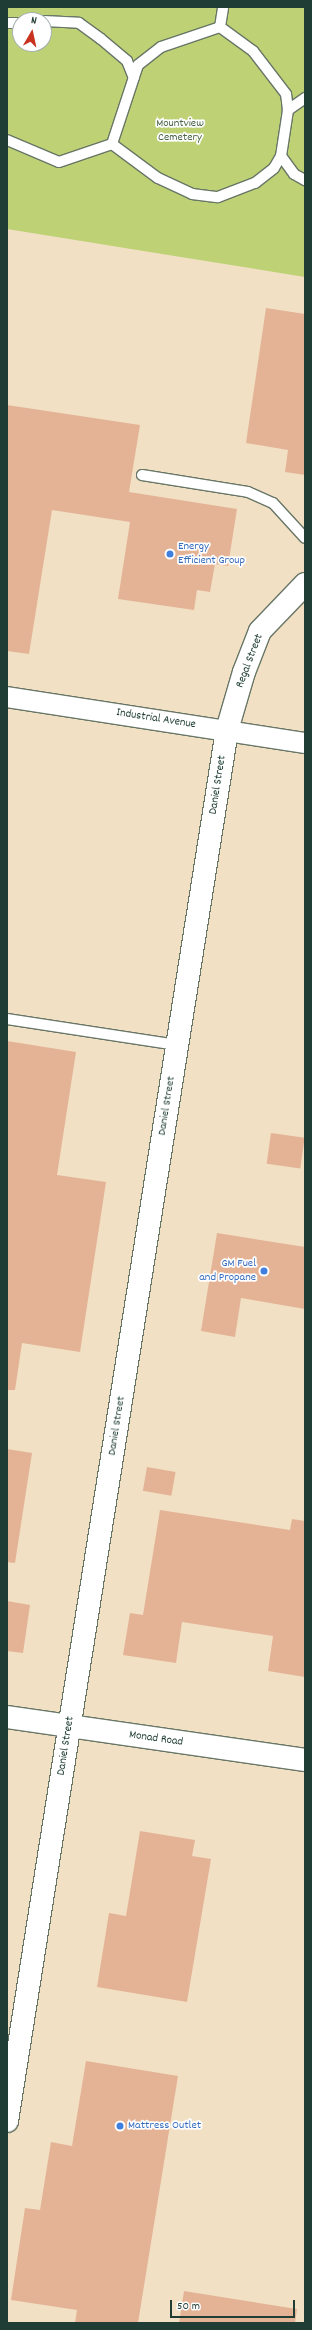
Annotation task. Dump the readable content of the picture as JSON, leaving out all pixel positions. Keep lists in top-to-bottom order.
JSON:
{
  "streets": {
    "street": [
      "Regal Street",
      "Industrial Avenue",
      "Daniel Street",
      "Monad Road"
    ]
  },
  "crossings": [
    ["Regal Street", "Industrial Avenue"],
    ["Regal Street", "Daniel Street"],
    ["Industrial Avenue", "Daniel Street"],
    ["Daniel Street", "Monad Road"]
  ],
  "parks": ["Mountview Cemetery"],
  "places": ["Energy Efficient Group", "GM Fuel and Propane", "Mattress Outlet"],
  "scale_bar": "50 m",
  "north": "top"
}
